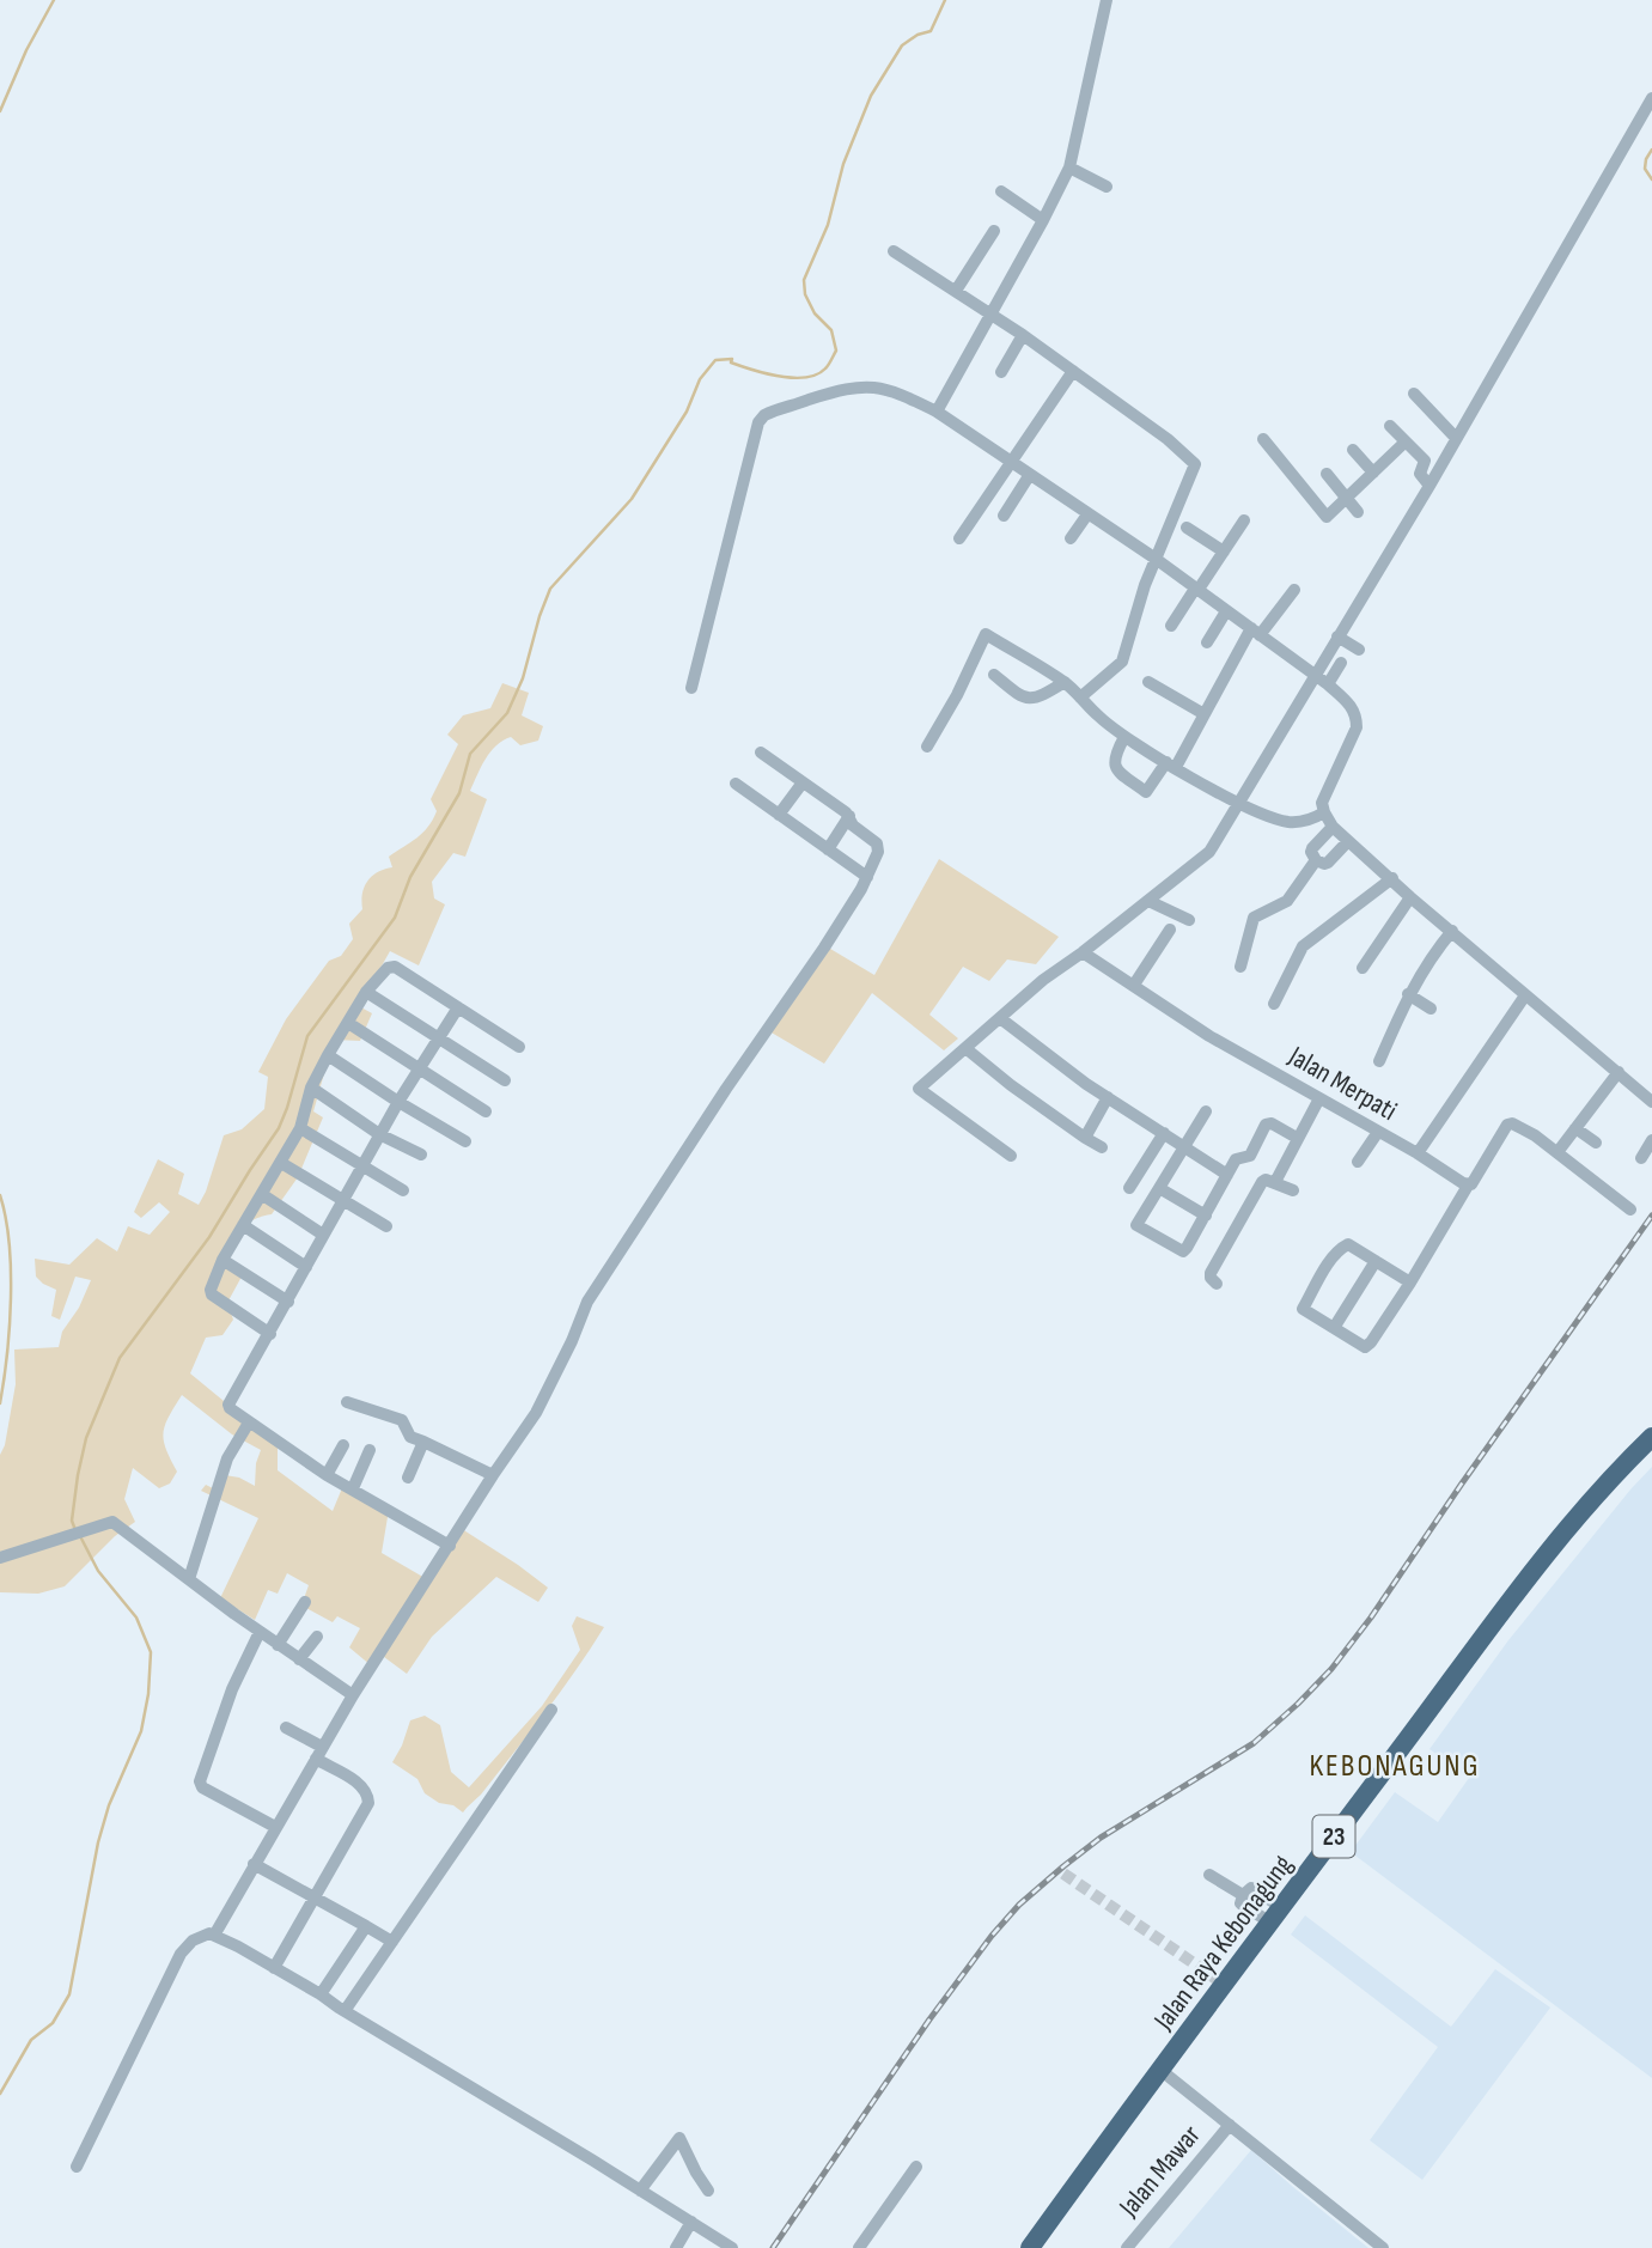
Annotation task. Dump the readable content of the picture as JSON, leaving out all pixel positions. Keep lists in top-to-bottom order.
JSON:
{
  "streets": {
    "highway": ["23", "Jalan Raya Kebonagung"],
    "street": ["Jalan Merpati", "Jalan Mawar"]
  },
  "districts": ["KEBONAGUNG"]
}
